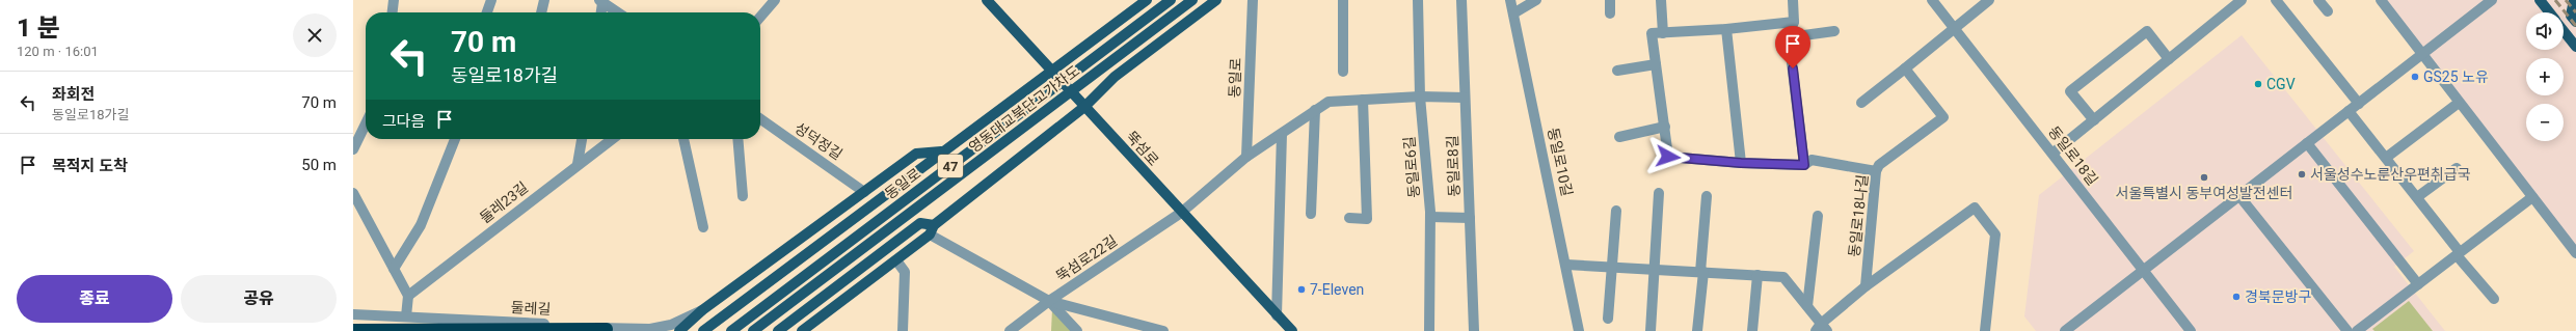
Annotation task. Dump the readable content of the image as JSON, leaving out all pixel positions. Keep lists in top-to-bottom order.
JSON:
{
  "streets": {
    "main road": [
      "동일로",
      "영동대교북단고가차도",
      "뚝섬로",
      "47"
    ],
    "street": [
      "성덕정길",
      "동일로18길",
      "동일로10길",
      "동일로8길",
      "동일로6길",
      "둘레23길",
      "동일로18나길",
      "뚝섬로22길",
      "둘레길"
    ]
  },
  "crossings": [
    ["동일로", "뚝섬로22길"],
    ["뚝섬로", "뚝섬로22길"],
    ["동일로8길", "뚝섬로22길"],
    ["동일로6길", "뚝섬로22길"]
  ],
  "places": [
    "GS25 노유",
    "CGV",
    "서울성수노룬산우편취급국",
    "서울특별시 동부여성발전센터",
    "7-Eleven",
    "경북문방구"
  ],
  "page": {
    "heading": ["1 분", "120 m · 16:01"],
    "map_buttons": ["+", "−"],
    "turn": ["70 m", "동일로18가길"],
    "list": [
      {
        "name": "좌회전",
        "note": "동일로18가길",
        "value": "70 m"
      },
      {
        "name": "목적지 도착",
        "value": "50 m"
      }
    ],
    "then": "그다음",
    "buttons": ["종료", "공유"]
  }
}
